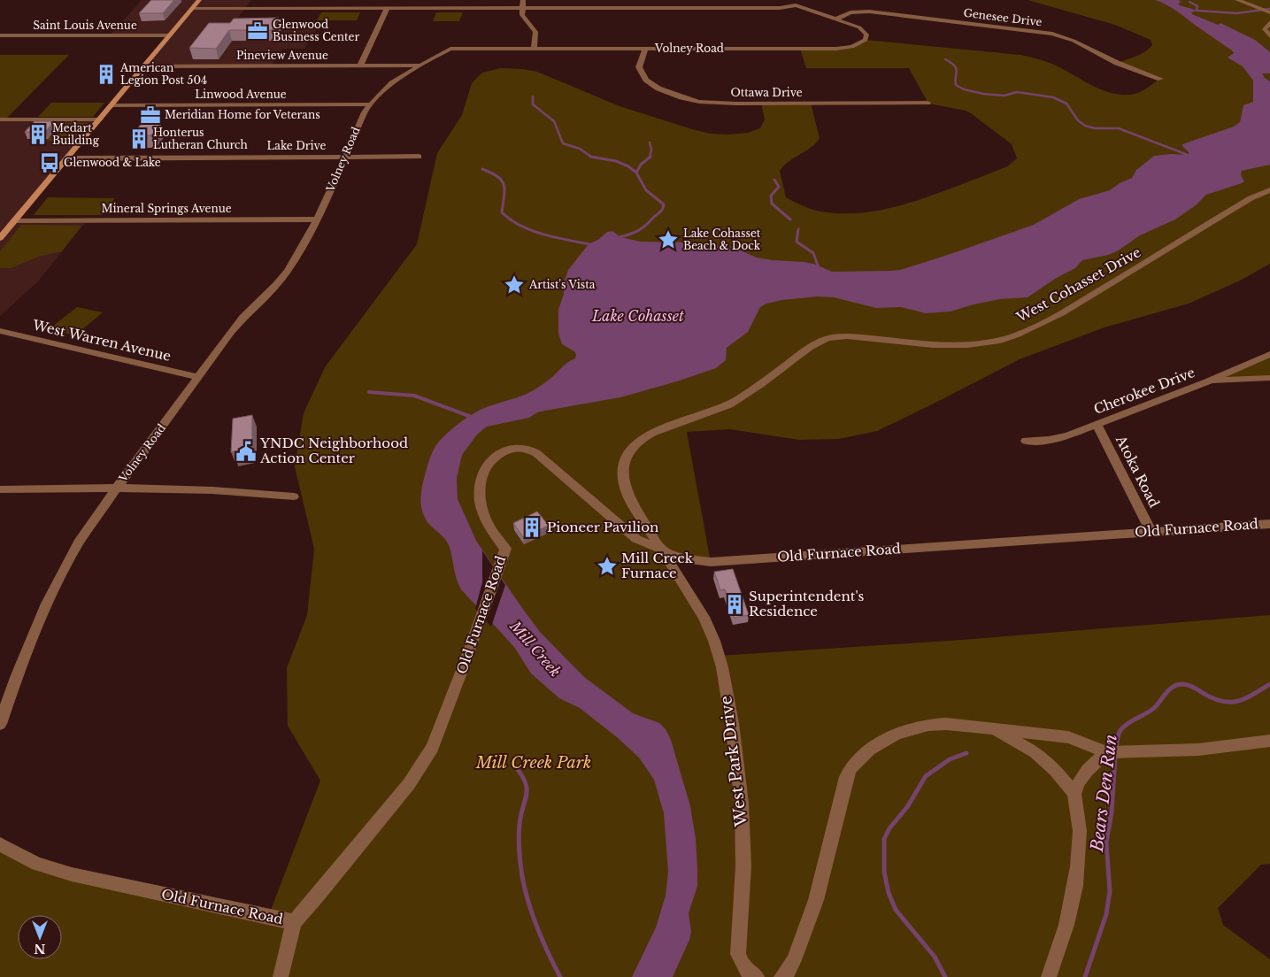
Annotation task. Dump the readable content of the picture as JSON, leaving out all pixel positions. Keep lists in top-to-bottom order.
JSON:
{
  "streets": {
    "street": [
      "Genesee Drive",
      "Saint Louis Avenue",
      "Volney Road",
      "Pineview Avenue",
      "Ottawa Drive",
      "Linwood Avenue",
      "Lake Drive",
      "Mineral Springs Avenue",
      "West Cohasset Drive",
      "West Warren Avenue",
      "Cherokee Drive",
      "Atoka Road",
      "Old Furnace Road",
      "West Park Drive"
    ]
  },
  "crossings": [
    ["Genesee Drive", "Volney Road"],
    ["Volney Road", "Pineview Avenue"],
    ["Volney Road", "Ottawa Drive"],
    ["Volney Road", "Linwood Avenue"],
    ["Volney Road", "Lake Drive"],
    ["Volney Road", "Mineral Springs Avenue"],
    ["Volney Road", "West Warren Avenue"],
    ["West Cohasset Drive", "Old Furnace Road"],
    ["West Cohasset Drive", "West Park Drive"],
    ["Cherokee Drive", "Atoka Road"],
    ["Atoka Road", "Old Furnace Road"],
    ["Old Furnace Road", "West Park Drive"]
  ],
  "water": ["Lake Cohasset", "Mill Creek", "Bears Den Run"],
  "parks": ["Mill Creek Park"],
  "places": {
    "office": ["Glenwood Business Center", "Meridian Home for Veterans"],
    "building": [
      "American Legion Post 504",
      "Medart Building",
      "Honterus Lutheran Church",
      "Pioneer Pavilion",
      "Superintendent's Residence"
    ],
    "bus stop": ["Glenwood & Lake"],
    "place": ["Lake Cohasset Beach & Dock", "Artist's Vista", "Mill Creek Furnace"],
    "public building": ["YNDC Neighborhood Action Center"]
  },
  "north": "bottom"
}
